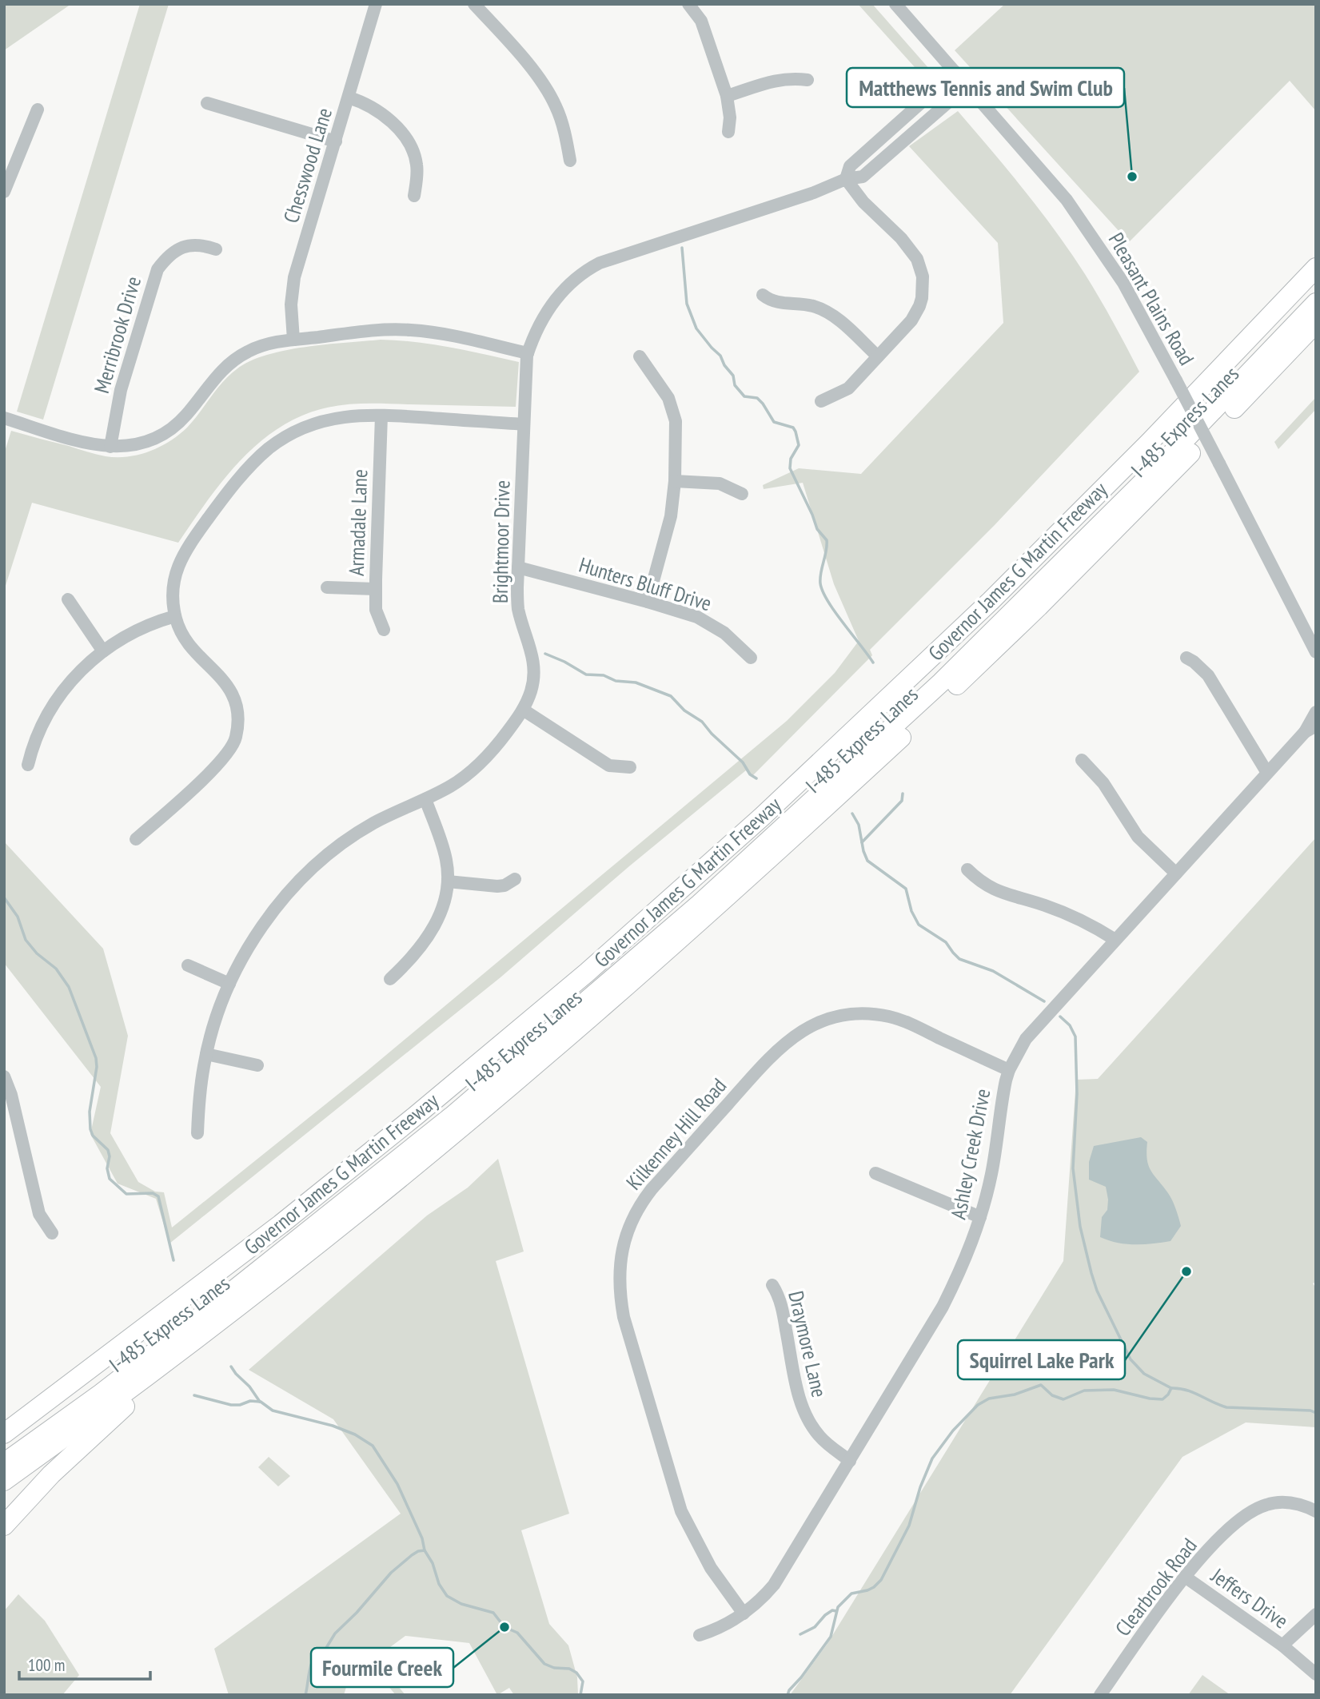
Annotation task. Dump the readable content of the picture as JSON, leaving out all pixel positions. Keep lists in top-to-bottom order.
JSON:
{
  "streets": {
    "highway": ["I-485 Express Lanes", "Governor James G Martin Freeway"],
    "street": [
      "Chesswood Lane",
      "Pleasant Plains Road",
      "Merribrook Drive",
      "Armadale Lane",
      "Brightmoor Drive",
      "Hunters Bluff Drive",
      "Kilkenney Hill Road",
      "Ashley Creek Drive",
      "Draymore Lane",
      "Clearbrook Road",
      "Jeffers Drive"
    ]
  },
  "crossings": [
    ["Pleasant Plains Road", "Brightmoor Drive"],
    ["Brightmoor Drive", "Hunters Bluff Drive"],
    ["Kilkenney Hill Road", "Ashley Creek Drive"],
    ["Ashley Creek Drive", "Draymore Lane"],
    ["Clearbrook Road", "Jeffers Drive"]
  ],
  "places": ["Matthews Tennis and Swim Club", "Squirrel Lake Park", "Fourmile Creek"],
  "scale_bar": "100 m"
}
